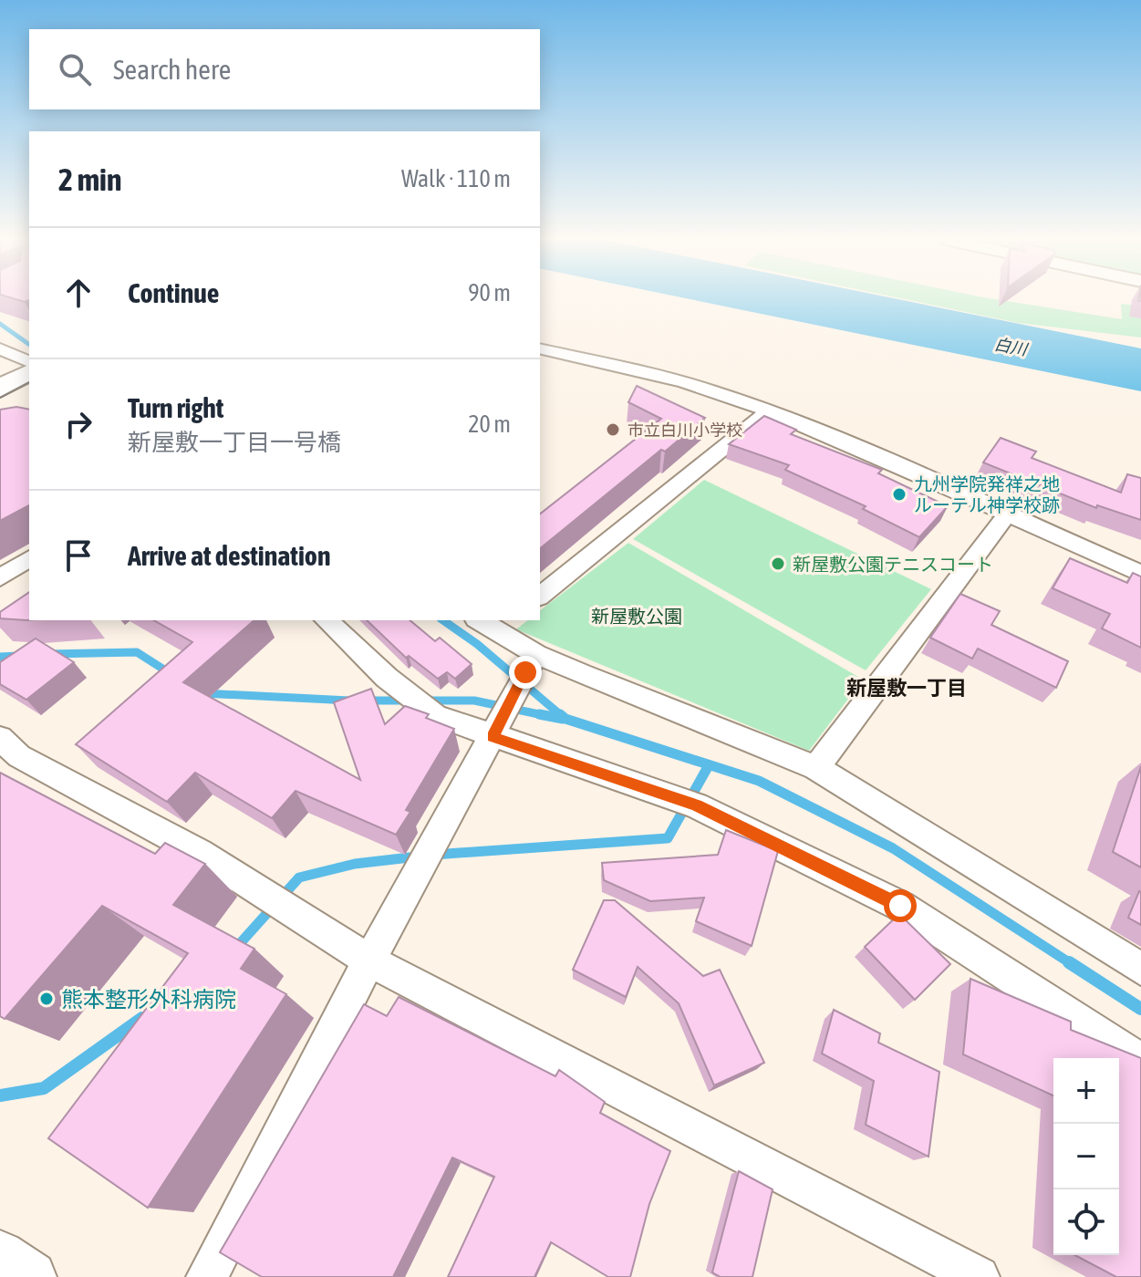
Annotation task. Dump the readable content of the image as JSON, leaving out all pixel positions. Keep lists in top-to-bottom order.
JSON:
{
  "districts": ["新屋敷一丁目"],
  "water": ["白川"],
  "parks": ["新屋敷公園"],
  "places": [
    "市立白川小学校",
    "九州学院発祥之地 ルーテル神学校跡",
    "新屋敷公園テニスコート",
    "熊本整形外科病院"
  ],
  "page": {
    "search": "Search here",
    "heading": ["2 min", "Walk · 110 m"],
    "list": [
      ["Continue", "90 m"],
      ["Turn right", "新屋敷一丁目一号橋", "20 m"],
      "Arrive at destination"
    ],
    "map_buttons": ["+", "−"]
  }
}
